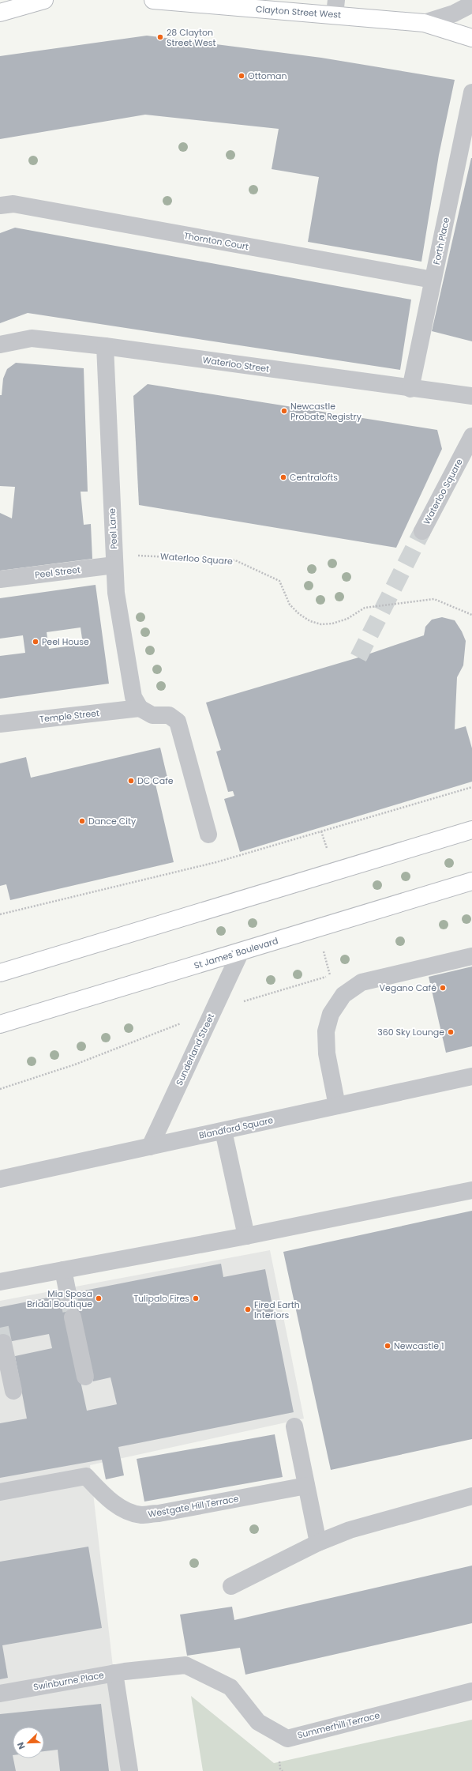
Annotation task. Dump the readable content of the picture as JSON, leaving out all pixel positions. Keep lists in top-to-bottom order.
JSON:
{
  "streets": {
    "main road": ["Clayton Street West", "St James' Boulevard"],
    "street": [
      "Thornton Court",
      "Forth Place",
      "Waterloo Street",
      "Waterloo Square",
      "Peel Lane",
      "Peel Street",
      "Temple Street",
      "Sunderland Street",
      "Blandford Square",
      "Westgate Hill Terrace",
      "Swinburne Place",
      "Summerhill Terrace"
    ]
  },
  "crossings": [
    ["Thornton Court", "Forth Place"],
    ["Forth Place", "Waterloo Street"],
    ["Waterloo Street", "Peel Lane"],
    ["Waterloo Square", "Peel Lane"],
    ["Waterloo Square", "Peel Street"],
    ["Peel Lane", "Peel Street"],
    ["Peel Lane", "Temple Street"],
    ["St James' Boulevard", "Sunderland Street"],
    ["Sunderland Street", "Blandford Square"],
    ["Swinburne Place", "Summerhill Terrace"]
  ],
  "places": [
    "28 Clayton Street West",
    "Ottoman",
    "Newcastle Probate Registry",
    "Centralofts",
    "Peel House",
    "DC Cafe",
    "Dance City",
    "Vegano Café",
    "360 Sky Lounge",
    "Mia Sposa Bridal Boutique",
    "Tulipalo Fires",
    "Fired Earth Interiors",
    "Newcastle 1"
  ],
  "north": "bottom left"
}
